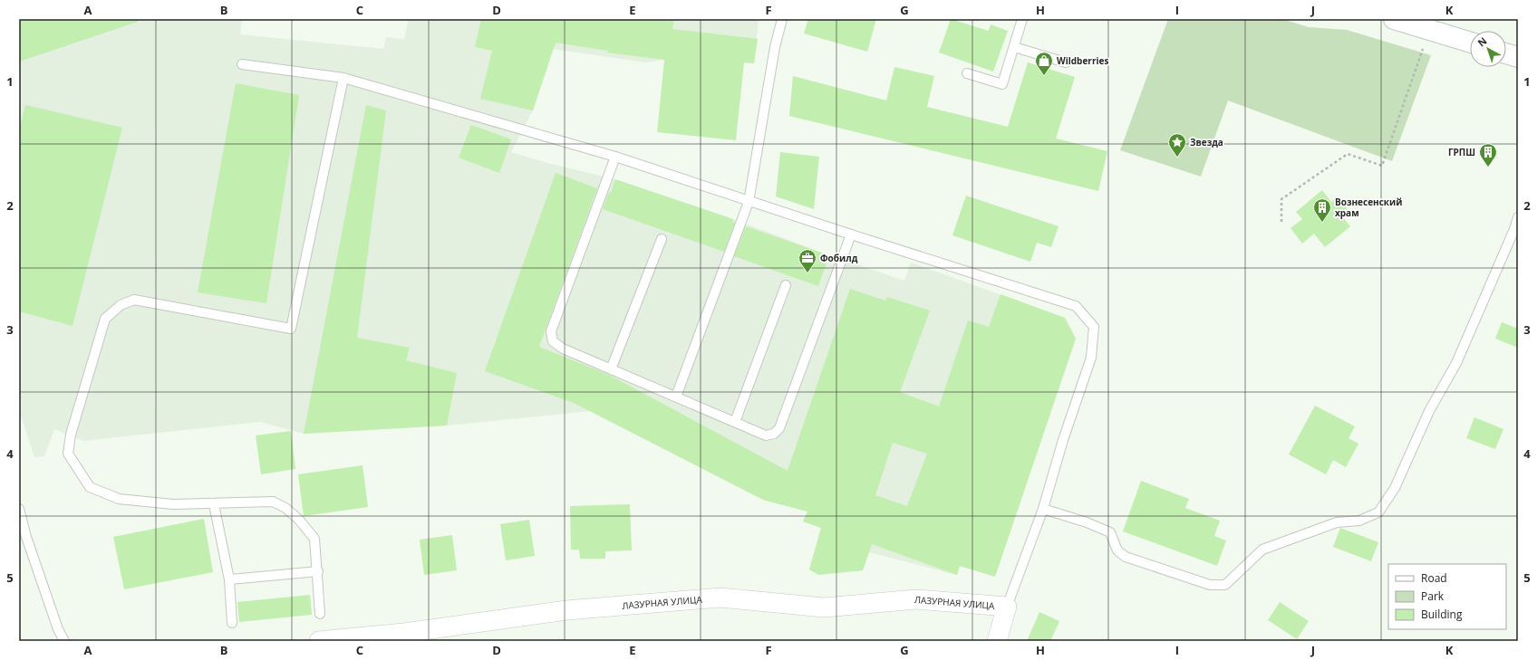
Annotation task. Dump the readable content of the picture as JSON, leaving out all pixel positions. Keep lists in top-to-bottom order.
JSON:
{
  "streets": {
    "street": ["ЛАЗУРНАЯ УЛИЦА"]
  },
  "places": {
    "shop": ["Wildberries"],
    "place": ["Звезда"],
    "building": ["ГРПШ", "Вознесенский храм"],
    "office": ["Фобилд"]
  },
  "legend": ["Road", "Park", "Building"],
  "north": "top left",
  "grid": {
    "columns": [
      "A",
      "B",
      "C",
      "D",
      "E",
      "F",
      "G",
      "H",
      "I",
      "J",
      "K"
    ],
    "rows": [
      "1",
      "2",
      "3",
      "4",
      "5"
    ]
  }
}
